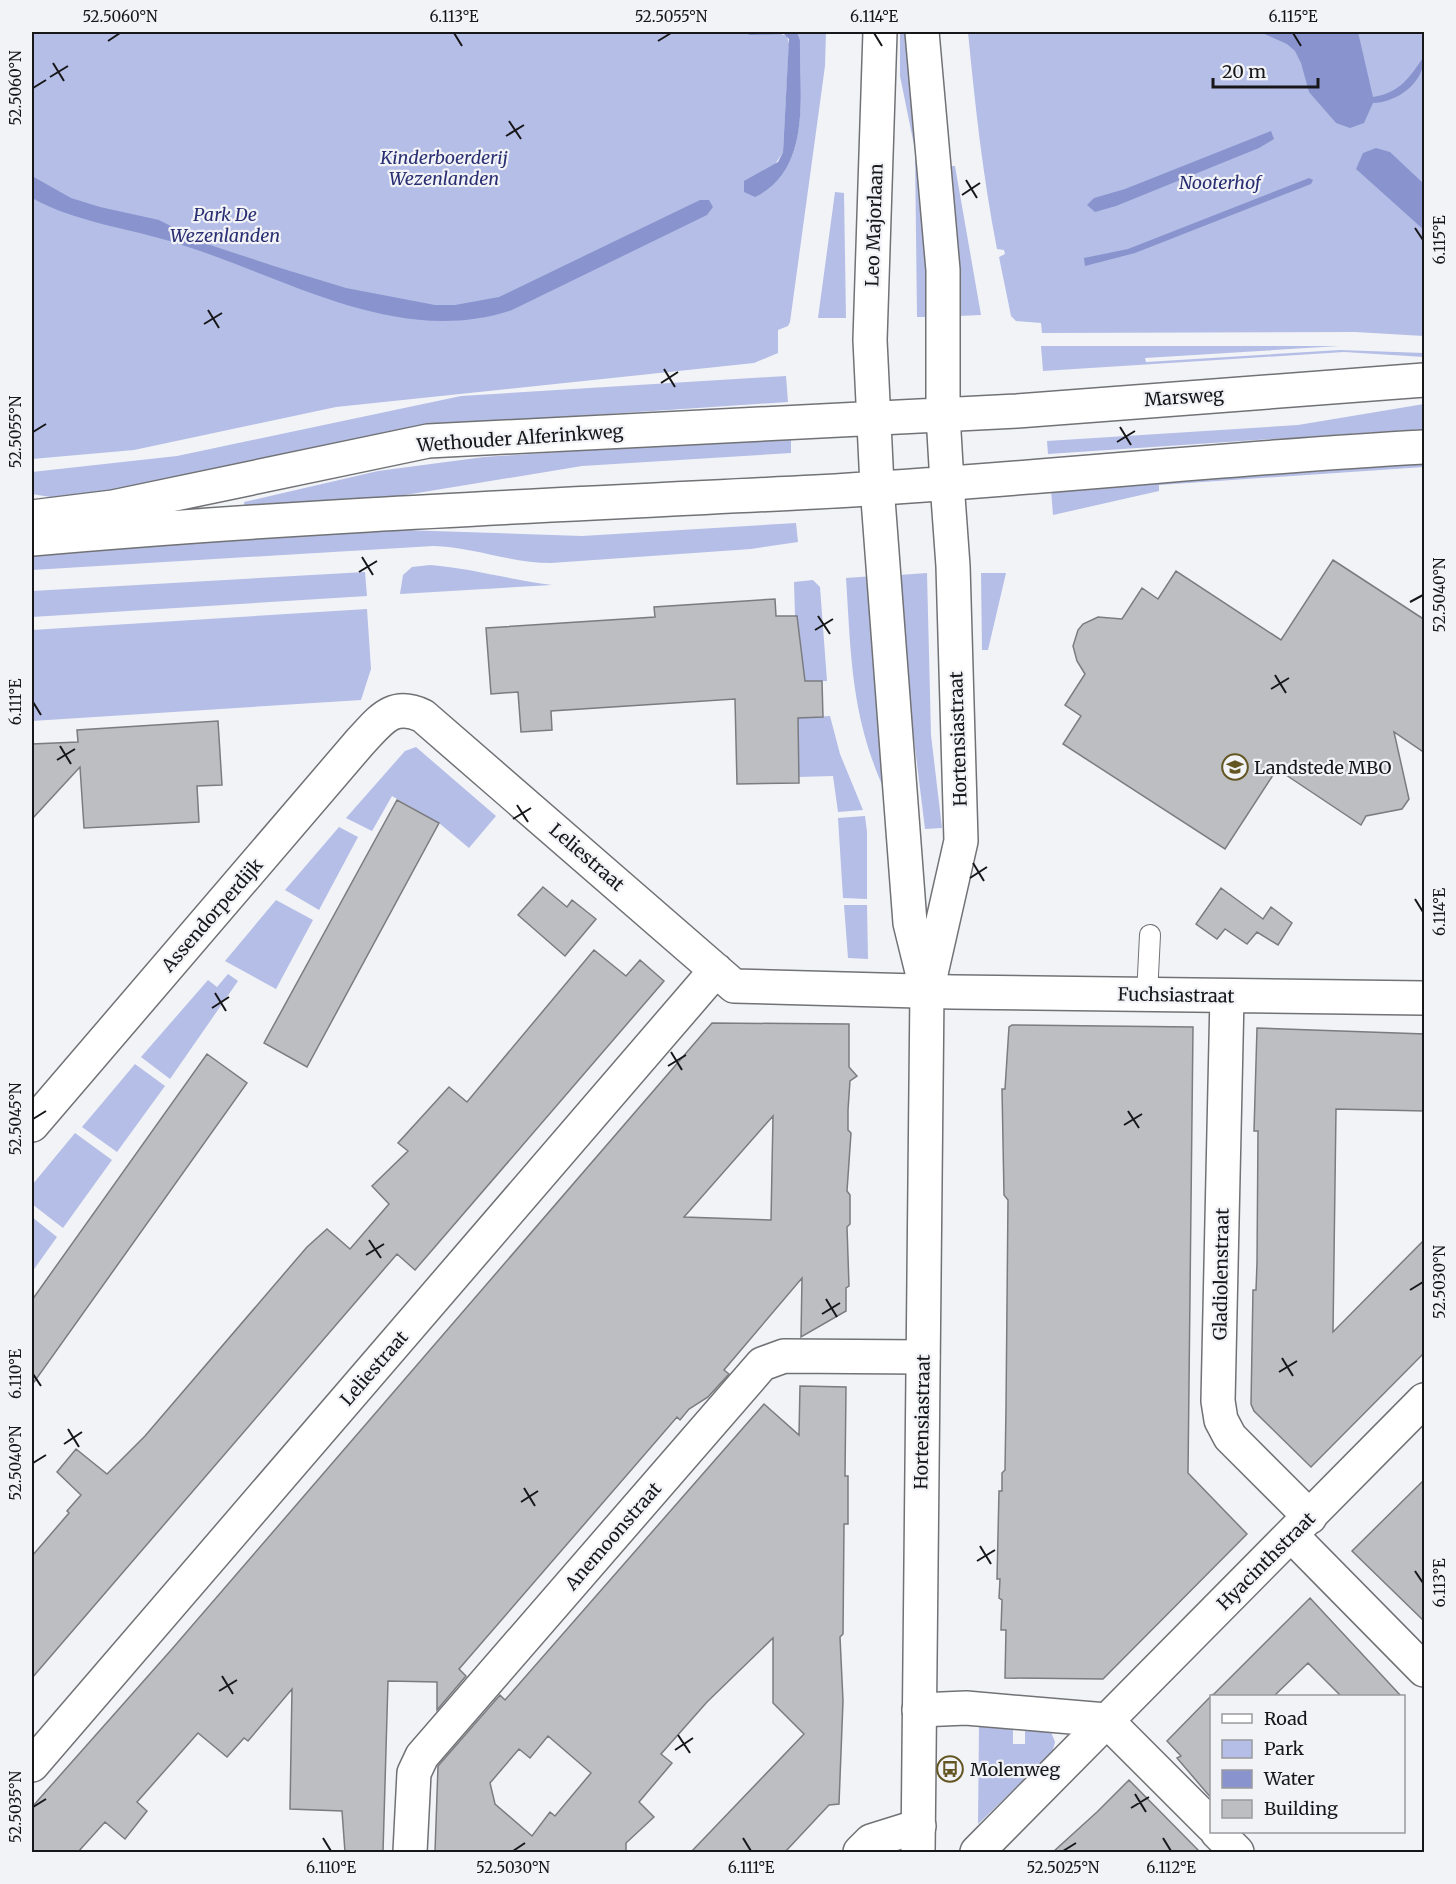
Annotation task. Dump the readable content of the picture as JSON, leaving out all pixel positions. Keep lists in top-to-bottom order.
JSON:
{
  "streets": {
    "street": [
      "Leo Majorlaan",
      "Marsweg",
      "Wethouder Alferinkweg",
      "Hortensiastraat",
      "Leliestraat",
      "Assendorperdijk",
      "Fuchsiastraat",
      "Gladiolenstraat",
      "Anemoonstraat",
      "Hyacinthstraat"
    ]
  },
  "crossings": [
    ["Leo Majorlaan", "Wethouder Alferinkweg"],
    ["Leo Majorlaan", "Hortensiastraat"],
    ["Marsweg", "Wethouder Alferinkweg"],
    ["Marsweg", "Hortensiastraat"],
    ["Wethouder Alferinkweg", "Hortensiastraat"],
    ["Hortensiastraat", "Leliestraat"],
    ["Hortensiastraat", "Fuchsiastraat"],
    ["Hortensiastraat", "Anemoonstraat"],
    ["Leliestraat", "Assendorperdijk"],
    ["Leliestraat", "Fuchsiastraat"],
    ["Fuchsiastraat", "Gladiolenstraat"],
    ["Gladiolenstraat", "Hyacinthstraat"]
  ],
  "parks": ["Kinderboerderij Wezenlanden", "Nooterhof", "Park De Wezenlanden"],
  "places": {
    "school or university": ["Landstede MBO"],
    "bus stop": ["Molenweg"]
  },
  "legend": [
    "Road",
    "Park",
    "Water",
    "Building"
  ],
  "scale_bar": "20 m",
  "coordinates": [
    "52.5060°N",
    "6.113°E",
    "52.5055°N",
    "6.114°E",
    "6.115°E",
    "52.5040°N",
    "6.111°E",
    "52.5045°N",
    "52.5030°N",
    "6.110°E",
    "52.5035°N",
    "52.5025°N",
    "6.112°E"
  ]
}
